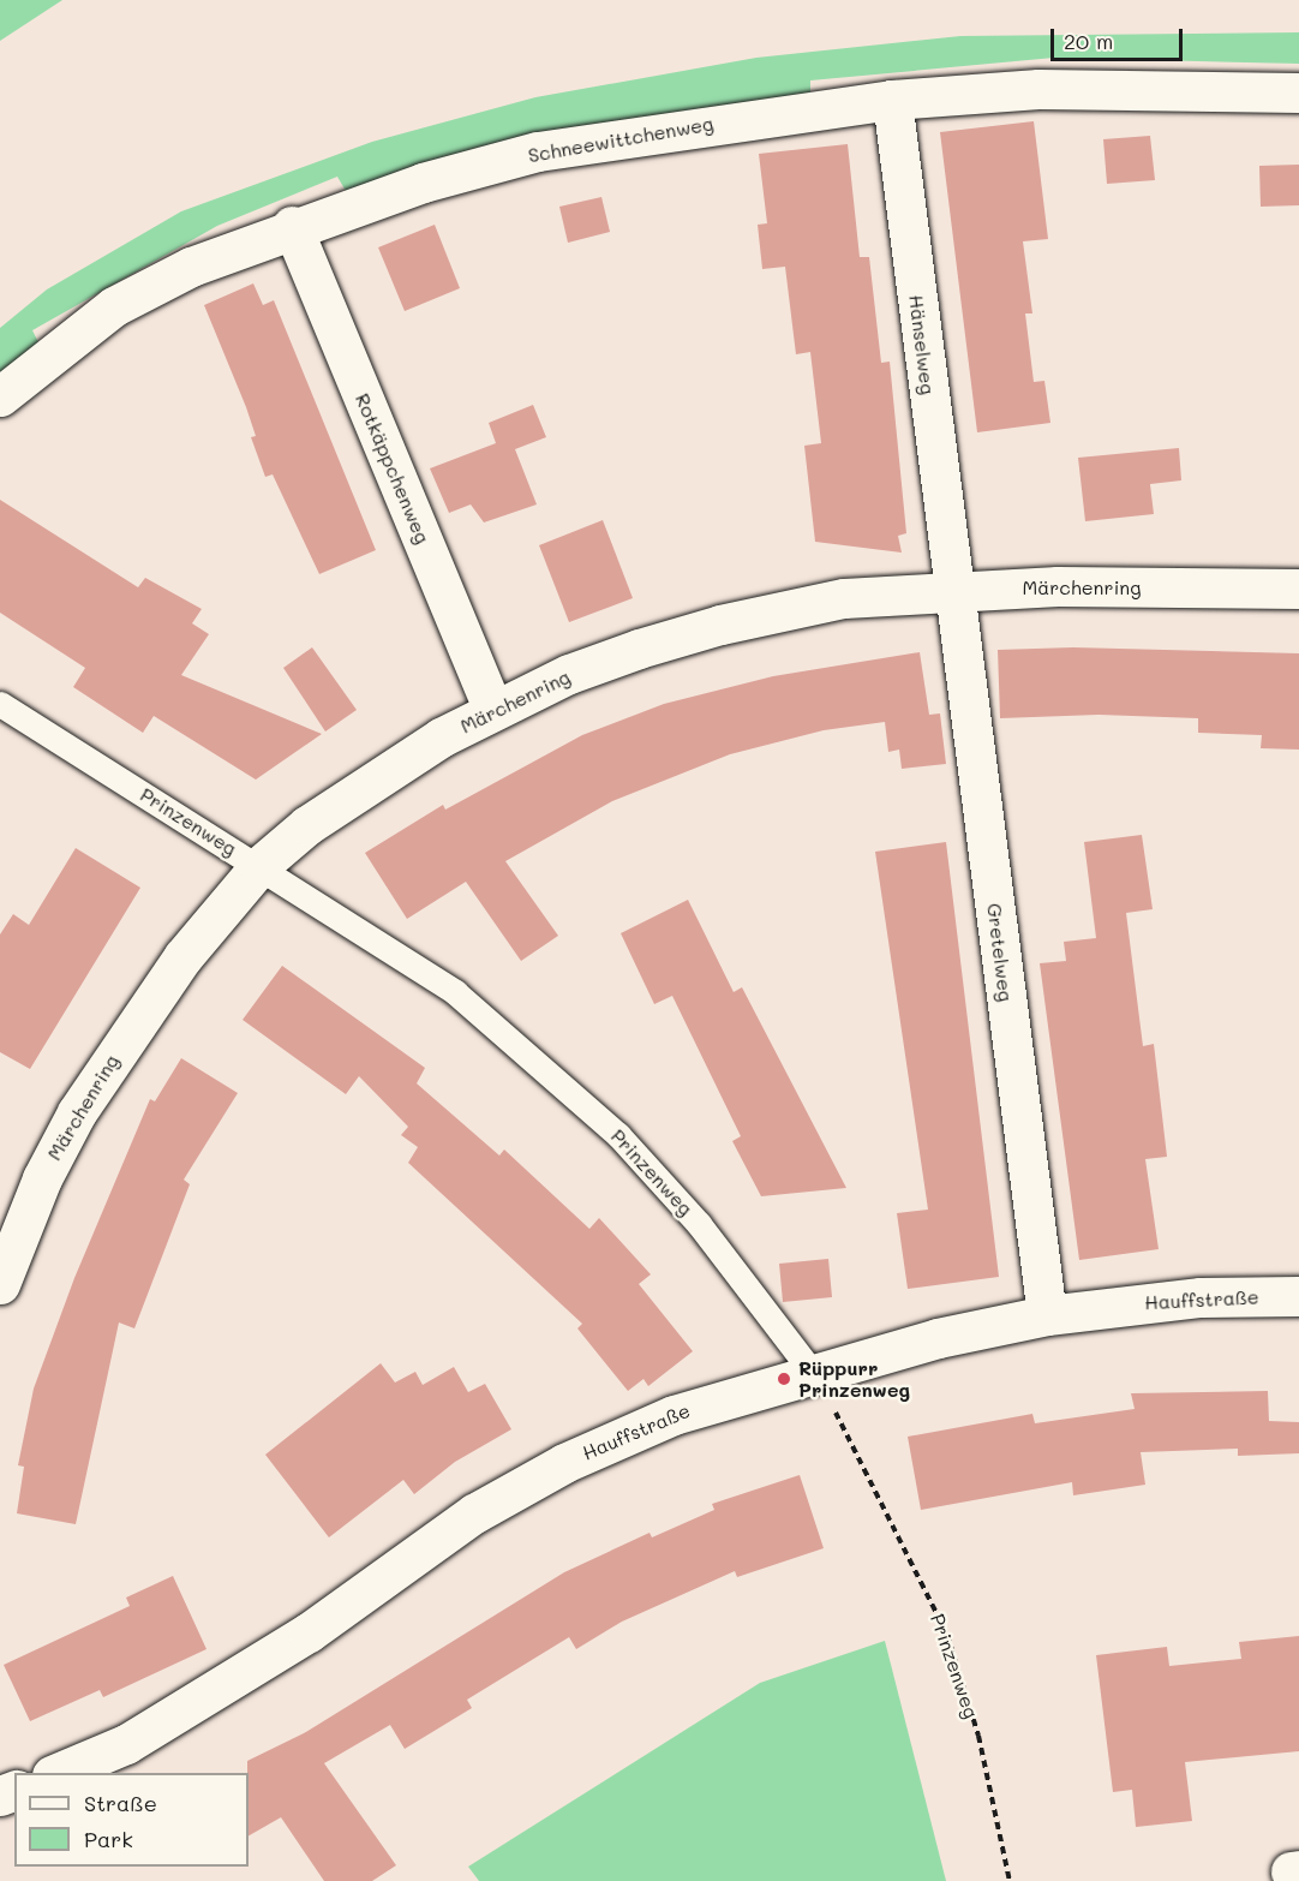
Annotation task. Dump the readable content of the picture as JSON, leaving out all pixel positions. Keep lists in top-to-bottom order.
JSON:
{
  "streets": {
    "street": [
      "Schneewittchenweg",
      "Hänselweg",
      "Rotkäppchenweg",
      "Märchenring",
      "Gretelweg",
      "Hauffstraße"
    ],
    "lane": ["Prinzenweg"]
  },
  "crossings": [
    ["Schneewittchenweg", "Hänselweg"],
    ["Schneewittchenweg", "Rotkäppchenweg"],
    ["Hänselweg", "Märchenring"],
    ["Hänselweg", "Gretelweg"],
    ["Rotkäppchenweg", "Märchenring"],
    ["Märchenring", "Prinzenweg"],
    ["Märchenring", "Gretelweg"],
    ["Prinzenweg", "Hauffstraße"],
    ["Gretelweg", "Hauffstraße"]
  ],
  "places": ["Rüppurr Prinzenweg"],
  "legend": ["Straße", "Park"],
  "scale_bar": "20 m"
}
